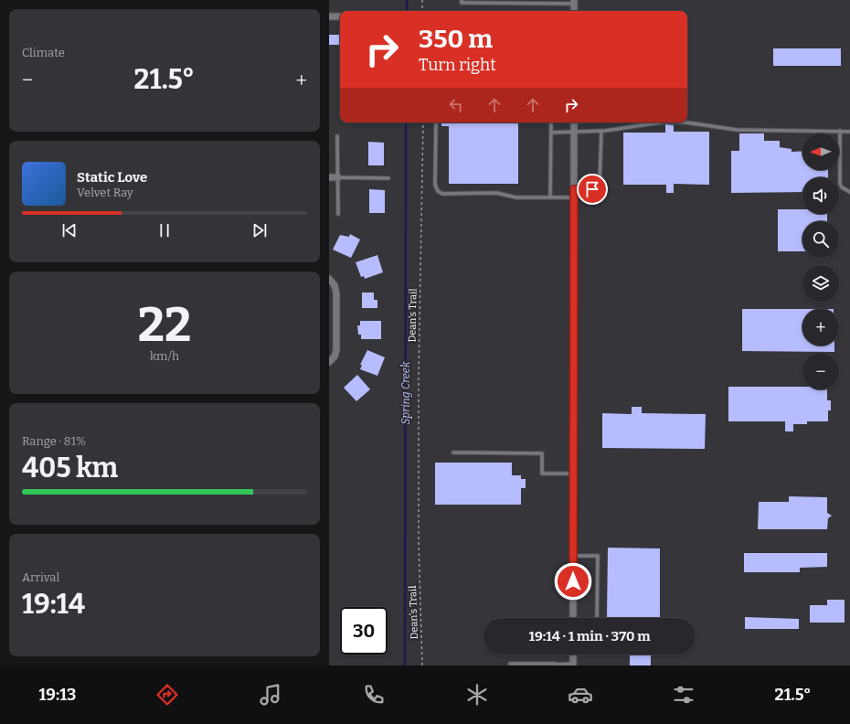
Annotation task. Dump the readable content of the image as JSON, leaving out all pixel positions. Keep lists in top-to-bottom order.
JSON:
{
  "streets": {
    "path": ["Dean's Trail"]
  },
  "water": ["Spring Creek"],
  "north": "left",
  "page": {
    "tile": [
      "Climate",
      ["22", "km/h"],
      ["Range · 81%", "405 km"],
      ["Arrival", "19:14"]
    ],
    "turn": ["350 m", "Turn right"],
    "heat": ["−", "21.5°", "+"],
    "map_buttons": ["+", "−"],
    "song": ["Static Love", "Velvet Ray"],
    "limit": "30",
    "trip": "19:14 · 1 min · 370 m",
    "tabs": ["19:13", "21.5°"]
  }
}
